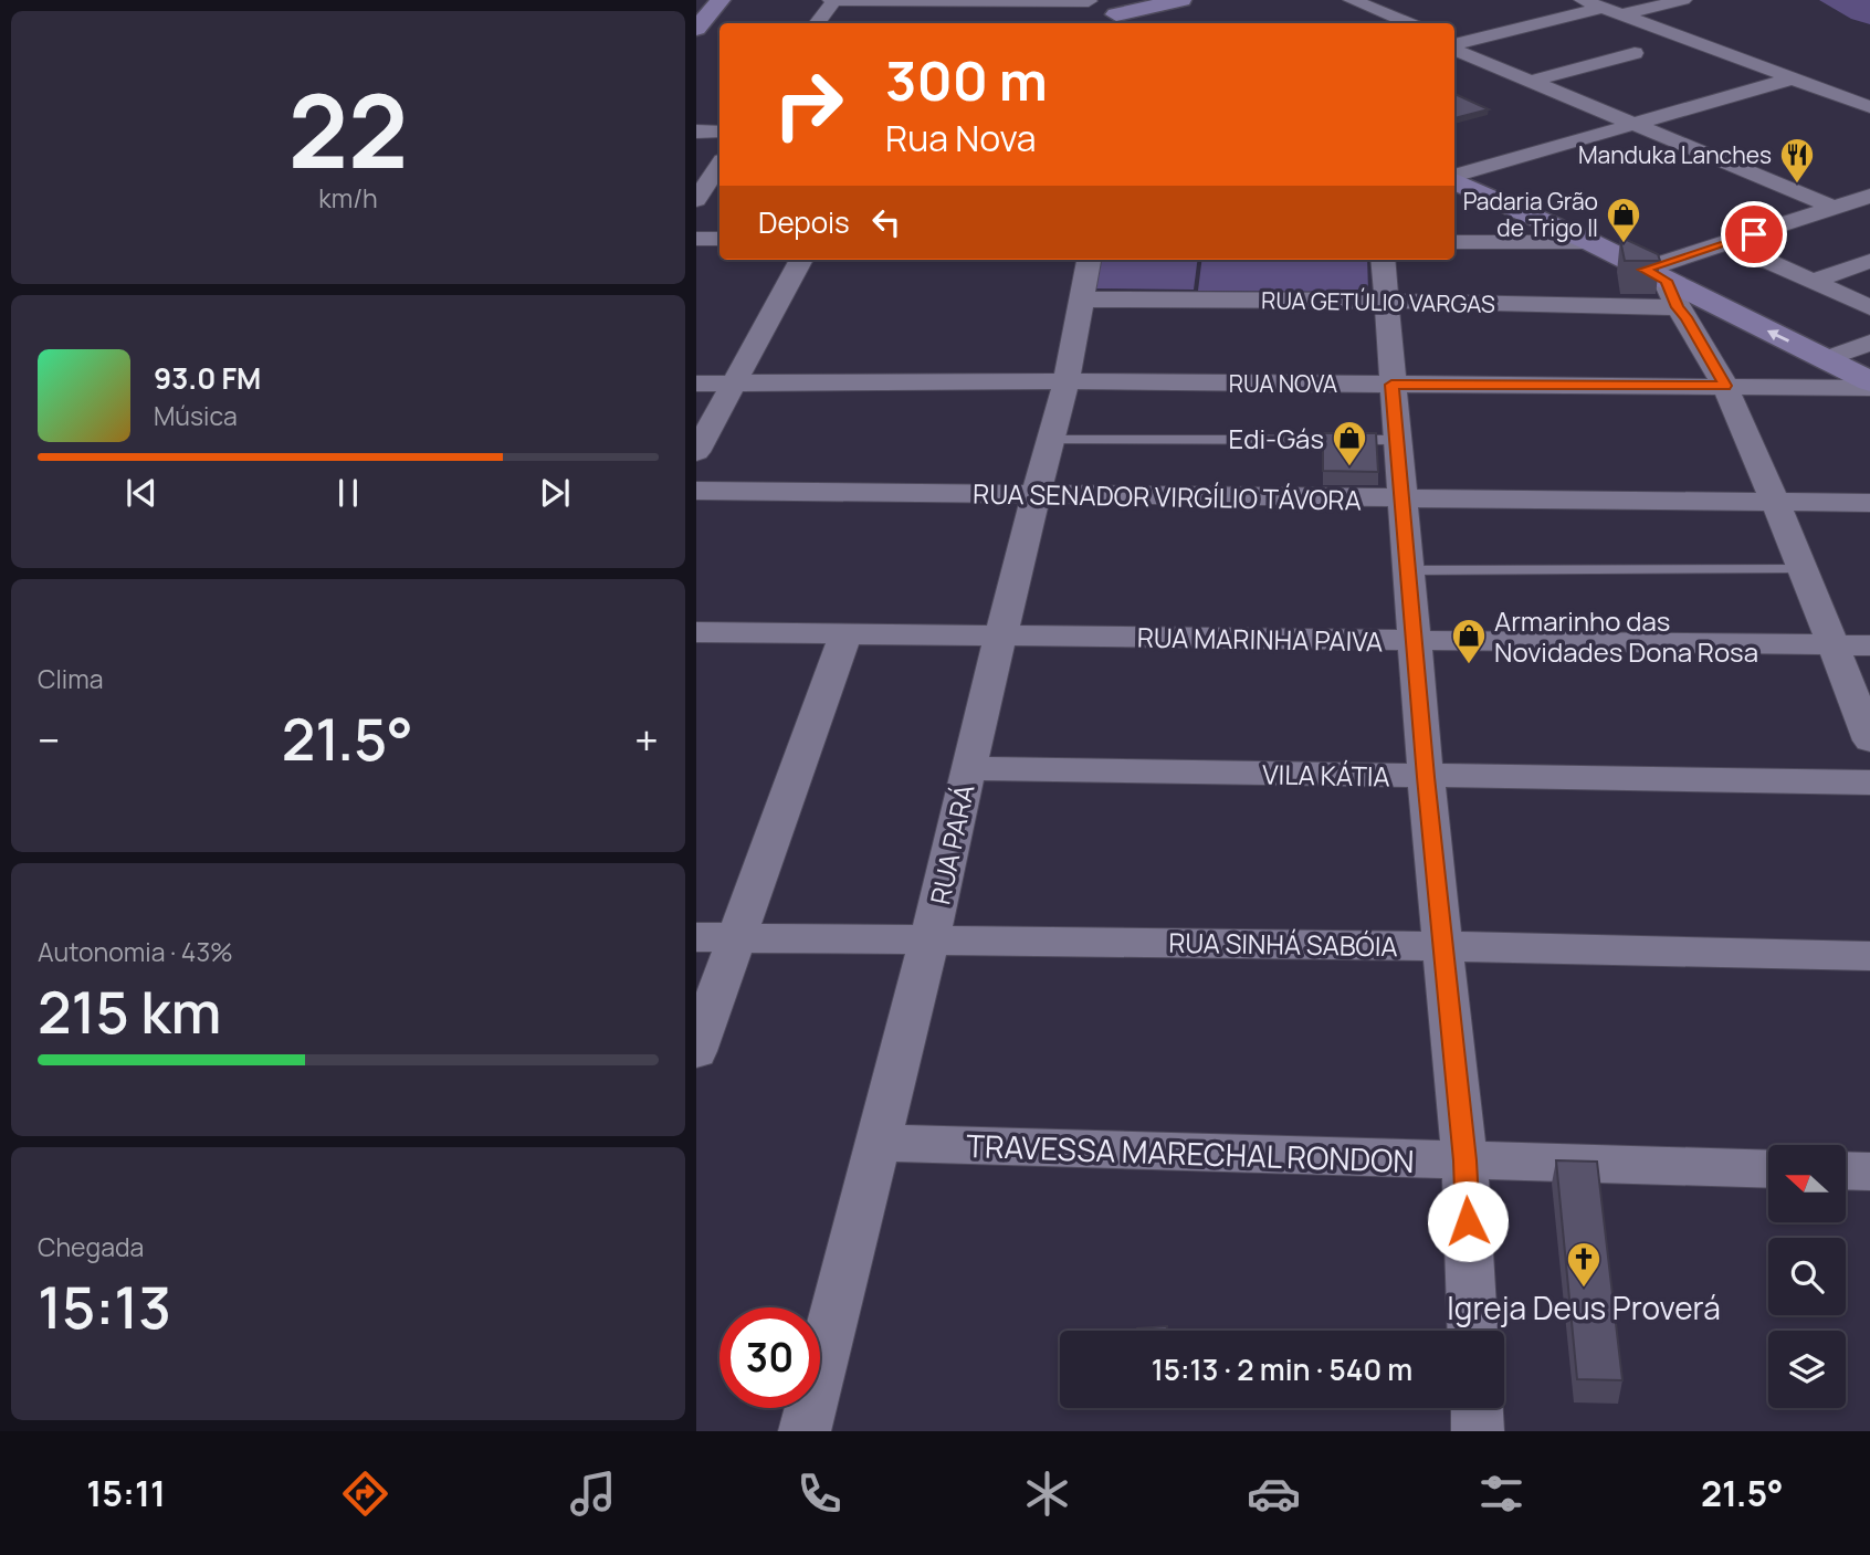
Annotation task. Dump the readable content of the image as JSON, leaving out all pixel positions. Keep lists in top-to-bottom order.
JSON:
{
  "streets": {
    "street": [
      "RUA GETÚLIO VARGAS",
      "RUA NOVA",
      "RUA SENADOR VIRGÍLIO TÁVORA",
      "RUA MARINHA PAIVA",
      "VILA KÁTIA",
      "RUA PARÁ",
      "RUA SINHÁ SABÓIA",
      "TRAVESSA MARECHAL RONDON"
    ]
  },
  "crossings": [
    ["RUA GETÚLIO VARGAS", "RUA PARÁ"],
    ["RUA NOVA", "RUA PARÁ"],
    ["RUA SENADOR VIRGÍLIO TÁVORA", "RUA PARÁ"],
    ["RUA MARINHA PAIVA", "RUA PARÁ"],
    ["VILA KÁTIA", "RUA PARÁ"],
    ["RUA PARÁ", "RUA SINHÁ SABÓIA"],
    ["RUA PARÁ", "TRAVESSA MARECHAL RONDON"]
  ],
  "places": {
    "restaurant": ["Manduka Lanches"],
    "shop": ["Padaria Grão de Trigo II", "Edi-Gás", "Armarinho das Novidades Dona Rosa"],
    "church": ["Igreja Deus Proverá"]
  },
  "north": "left",
  "page": {
    "tile": [
      ["22", "km/h"],
      "Clima",
      ["Autonomia · 43%", "215 km"],
      ["Chegada", "15:13"]
    ],
    "turn": ["300 m", "Rua Nova"],
    "then": "Depois",
    "song": ["93.0 FM", "Música"],
    "heat": ["−", "21.5°", "+"],
    "limit": "30",
    "trip": "15:13 · 2 min · 540 m",
    "tabs": ["15:11", "21.5°"]
  }
}
